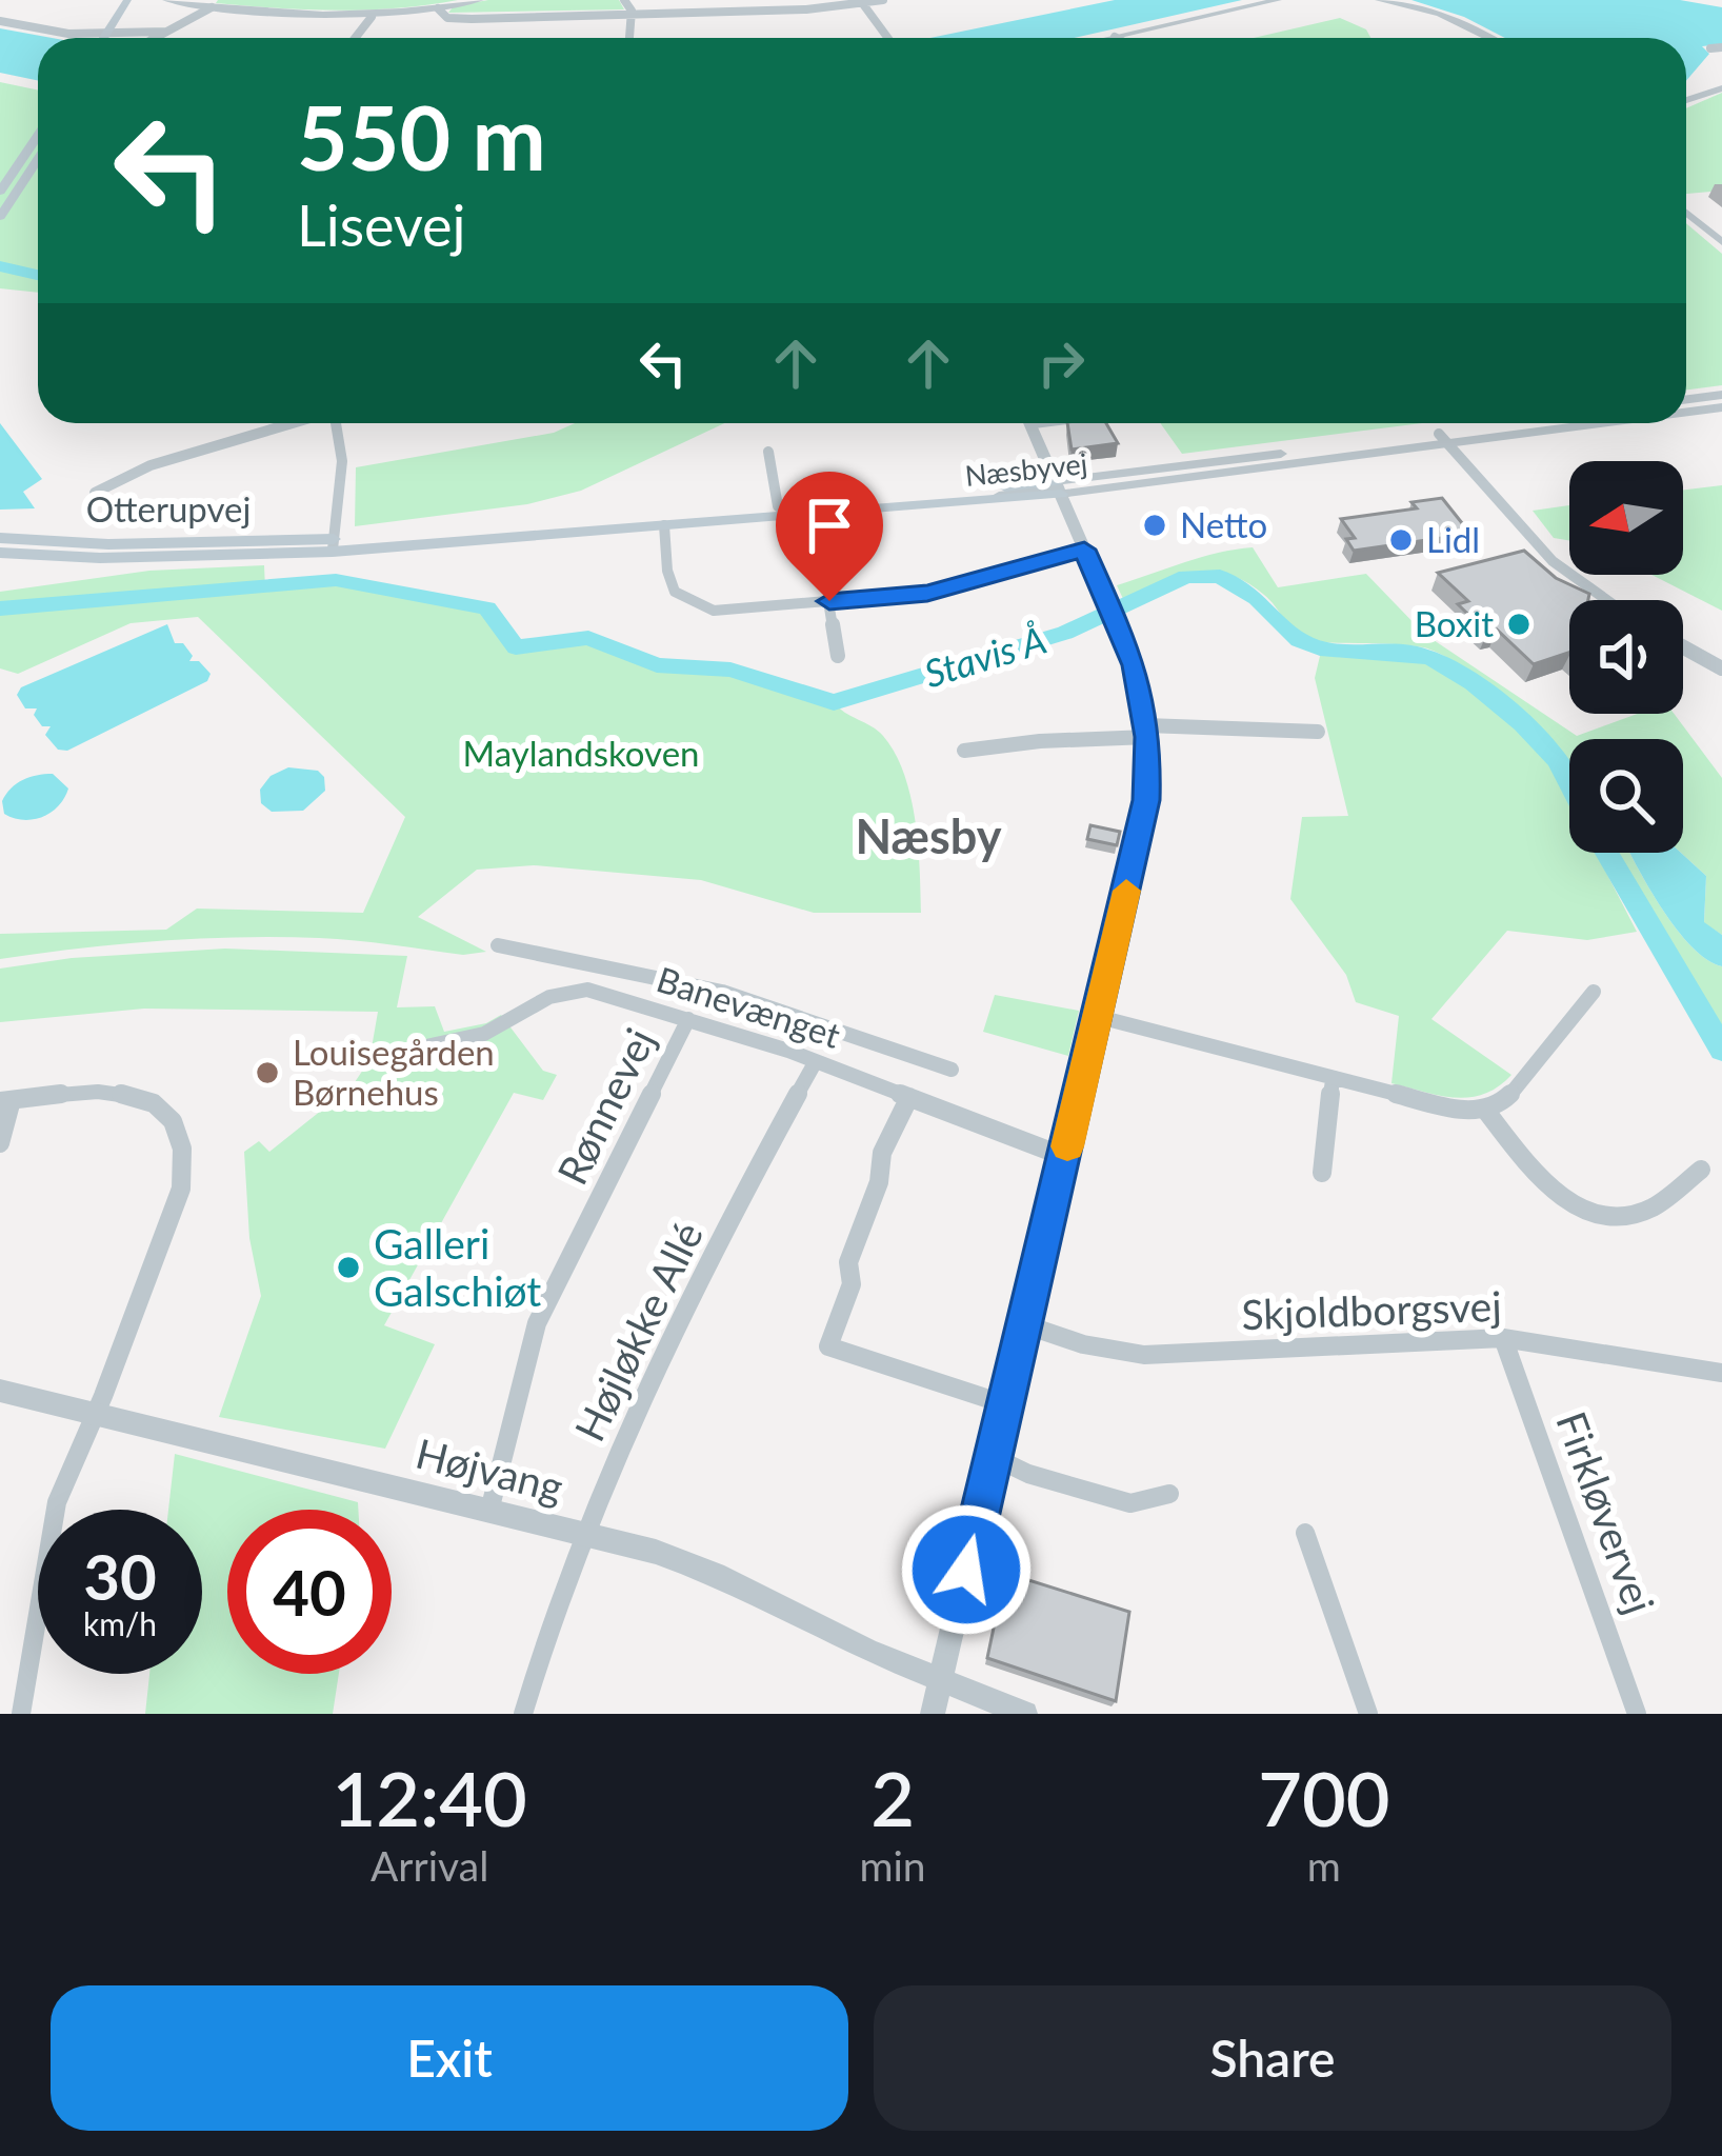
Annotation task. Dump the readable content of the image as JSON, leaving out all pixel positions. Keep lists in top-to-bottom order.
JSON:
{
  "streets": {
    "main road": ["Næsbyvej", "Otterupvej"],
    "street": [
      "Banevænget",
      "Rønnevej",
      "Skjoldborgsvej",
      "Højløkke Allé",
      "Højvang",
      "Firkløvervej"
    ]
  },
  "crossings": [
    ["Næsbyvej", "Otterupvej"],
    ["Banevænget", "Rønnevej"],
    ["Banevænget", "Højløkke Allé"],
    ["Rønnevej", "Højvang"],
    ["Skjoldborgsvej", "Firkløvervej"],
    ["Højløkke Allé", "Højvang"]
  ],
  "districts": ["Næsby"],
  "water": ["Stavis Å"],
  "parks": ["Maylandskoven"],
  "places": [
    "Netto",
    "Lidl",
    "Boxit",
    "Louisegården Børnehus",
    "Galleri Galschiøt"
  ],
  "north": "left",
  "page": {
    "turn": ["550 m", "Lisevej"],
    "speed": "30 km/h",
    "limit": "40",
    "eta": [
      "12:40",
      "Arrival",
      "2",
      "min",
      "700",
      "m"
    ],
    "buttons": ["Exit", "Share"]
  }
}
